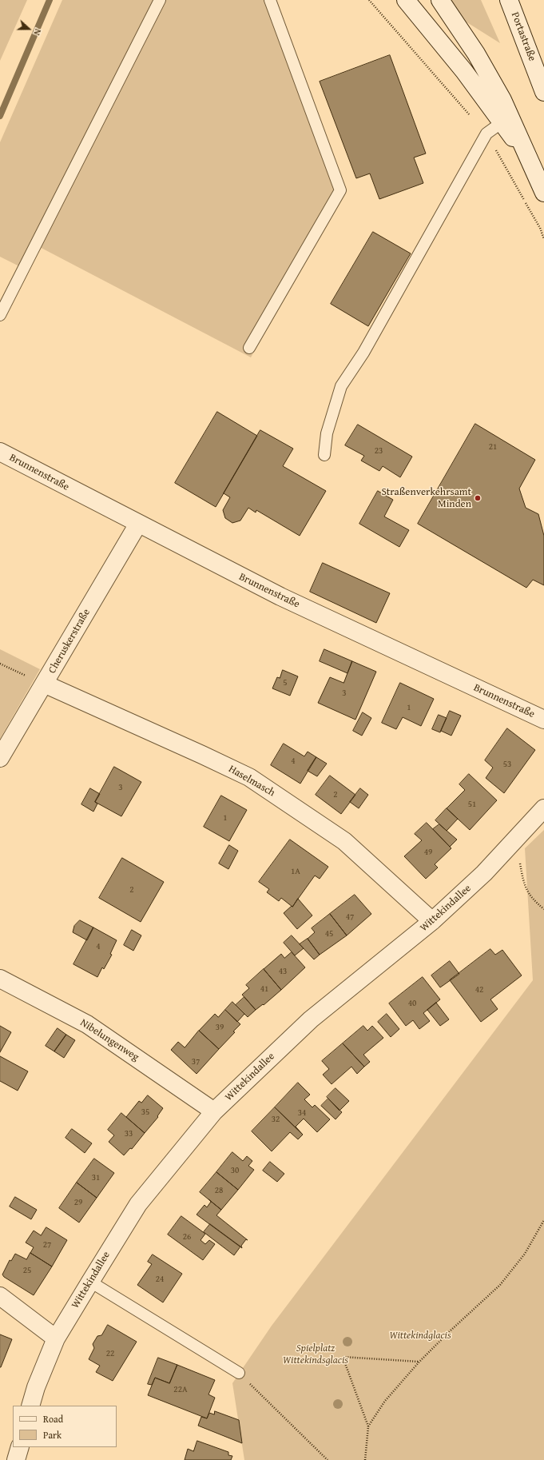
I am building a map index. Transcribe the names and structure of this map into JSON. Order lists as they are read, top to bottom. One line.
{"streets":{"street":["Portastraße","Brunnenstraße","Cheruskerstraße","Haselmasch","Wittekindallee","Nibelungenweg"]},"crossings":[["Brunnenstraße","Cheruskerstraße"],["Cheruskerstraße","Haselmasch"],["Haselmasch","Wittekindallee"],["Wittekindallee","Nibelungenweg"]],"parks":["Wittekindglacis","Spielplatz Wittekindsglacis"],"places":["Straßenverkehrsamt Minden"],"house_numbers":["21","23","5","3","1","4","53","3","2","51","1","49","1A","2","47","45","4","43","41","42","40","39","37","35","34","32","33","30","31","28","29","26","27","25","24","22","22A"],"legend":["Road","Park"],"north":"right"}
